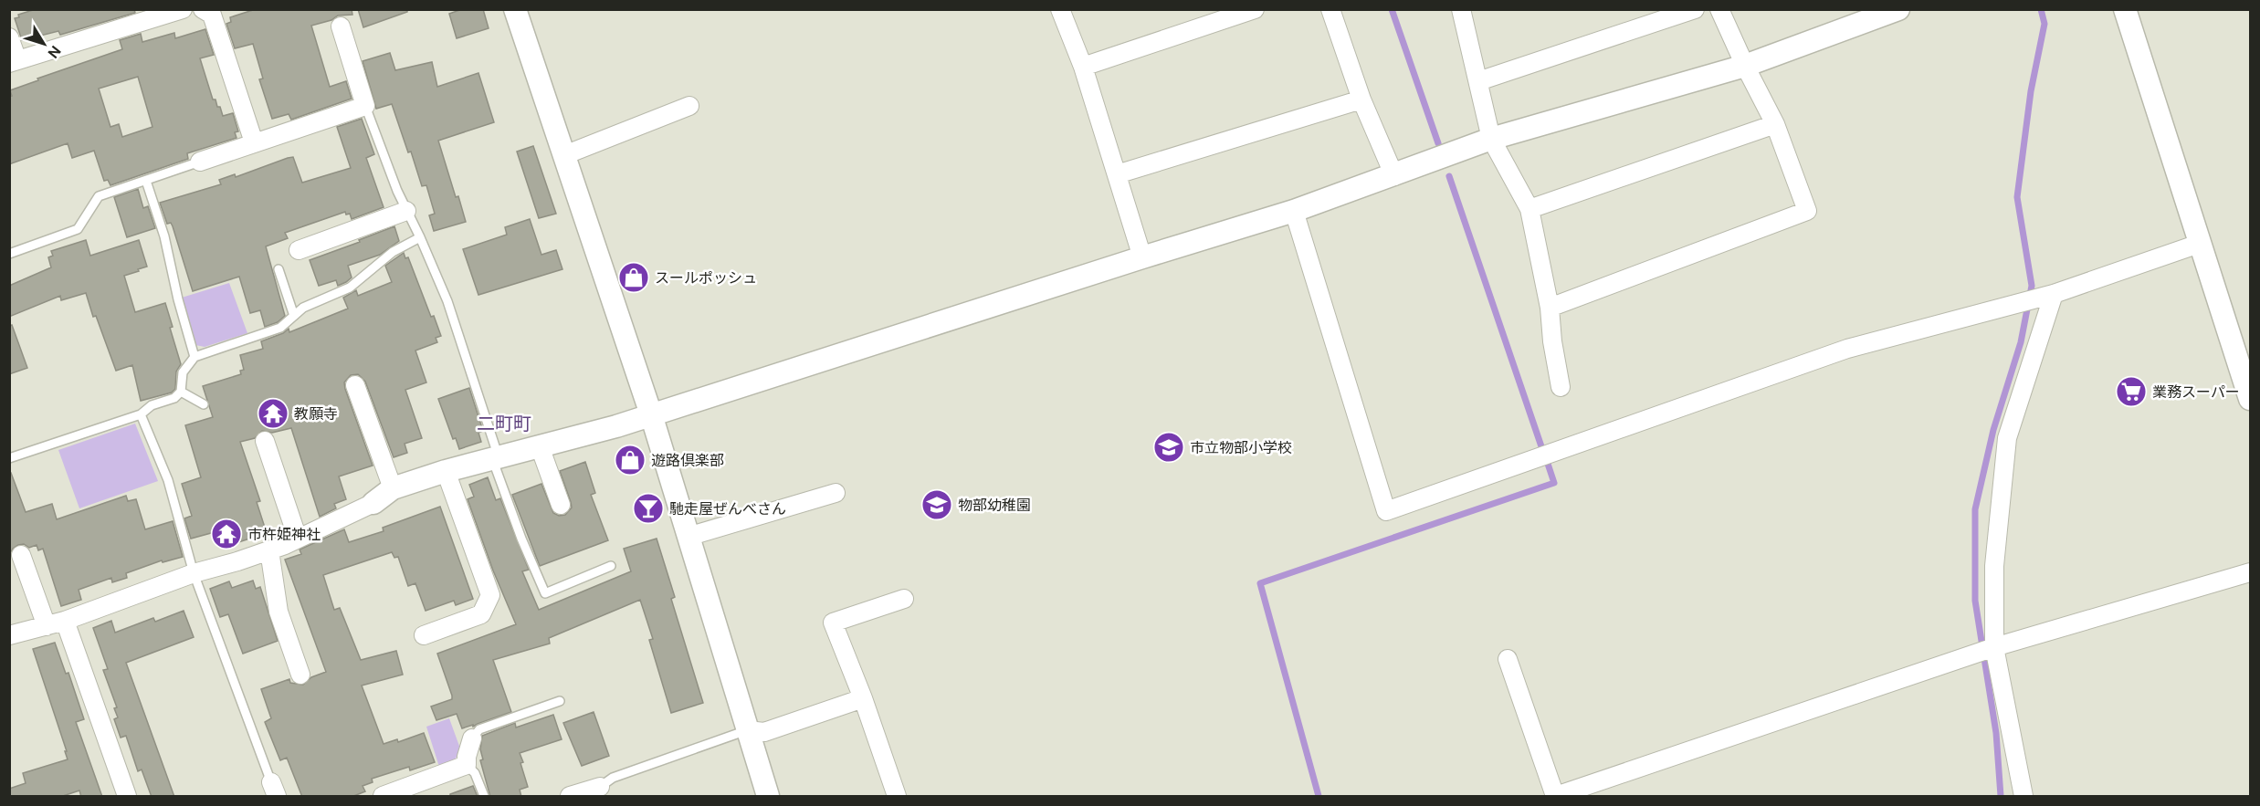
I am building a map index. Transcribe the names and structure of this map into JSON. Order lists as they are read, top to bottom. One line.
{"districts":["二町町"],"places":{"shop":["スールポッシュ","遊路倶楽部"],"supermarket":["業務スーパー"],"temple":["教願寺","市杵姫神社"],"school or university":["市立物部小学校","物部幼稚園"],"bar":["馳走屋ぜんべさん"]},"north":"bottom right"}
